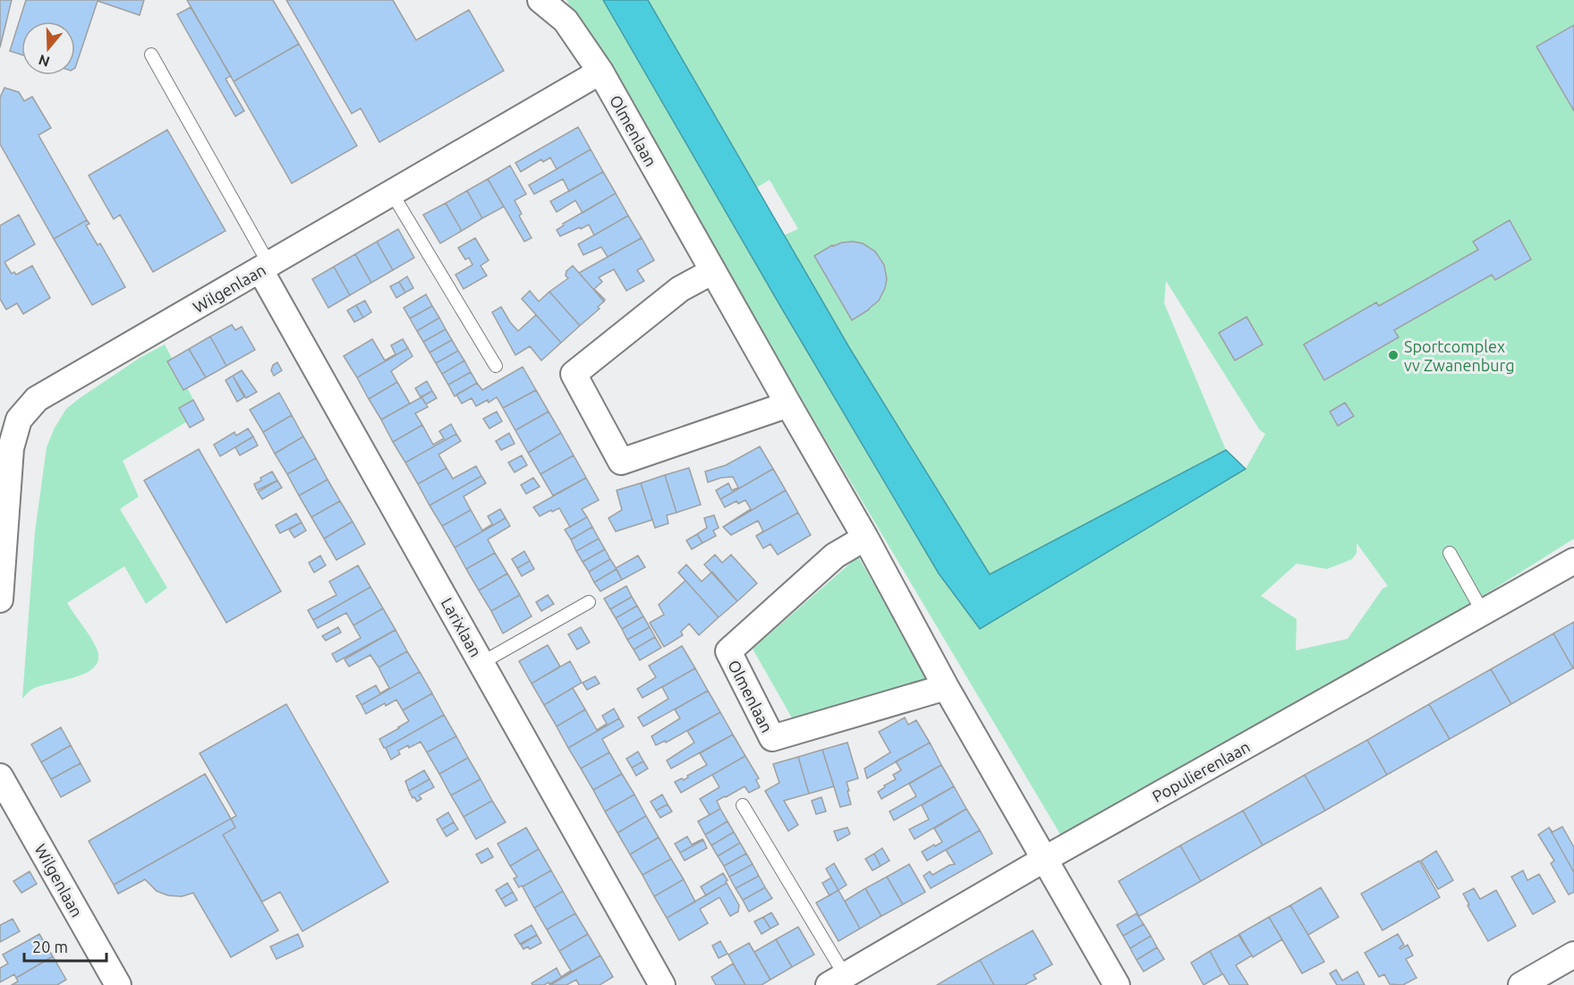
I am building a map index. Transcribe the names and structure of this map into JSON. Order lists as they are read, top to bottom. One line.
{"streets":{"street":["Olmenlaan","Wilgenlaan","Larixlaan","Populierenlaan"]},"crossings":[["Olmenlaan","Wilgenlaan"],["Olmenlaan","Populierenlaan"],["Wilgenlaan","Larixlaan"]],"places":["Sportcomplex vv Zwanenburg"],"scale_bar":"20 m","north":"bottom"}
